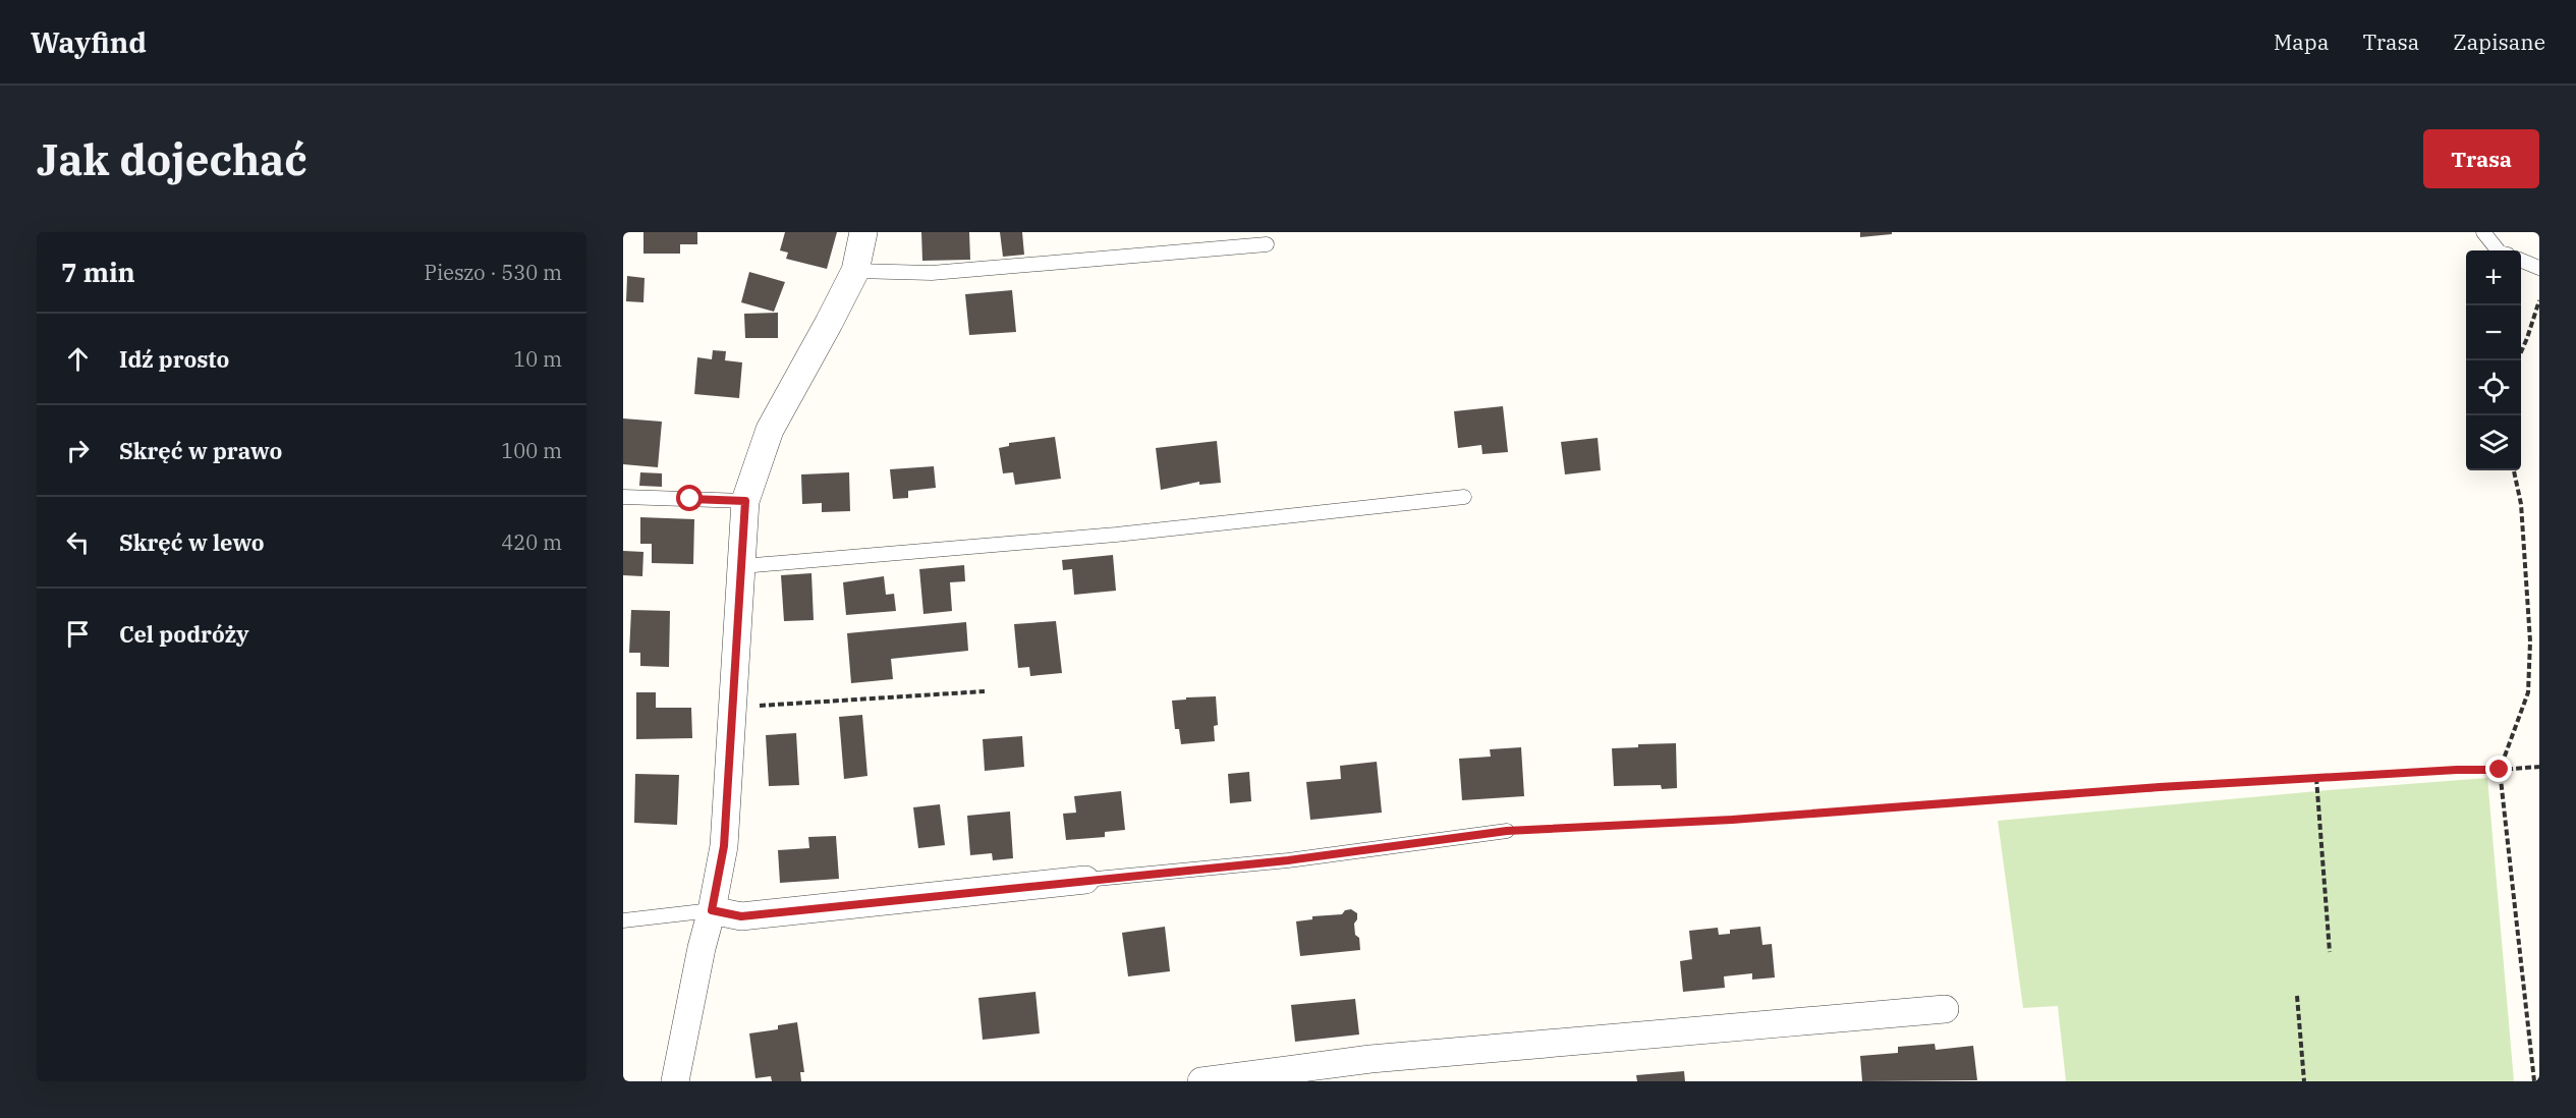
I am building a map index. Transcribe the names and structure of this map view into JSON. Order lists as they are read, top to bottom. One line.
{"page":{"header":"Wayfind","nav":["Mapa","Trasa","Zapisane"],"buttons":"Trasa","title":"Jak dojechać","heading":["7 min","Pieszo · 530 m"],"map_buttons":["+","−"],"list":[["Idź prosto","10 m"],["Skręć w prawo","100 m"],["Skręć w lewo","420 m"],"Cel podróży"]}}
